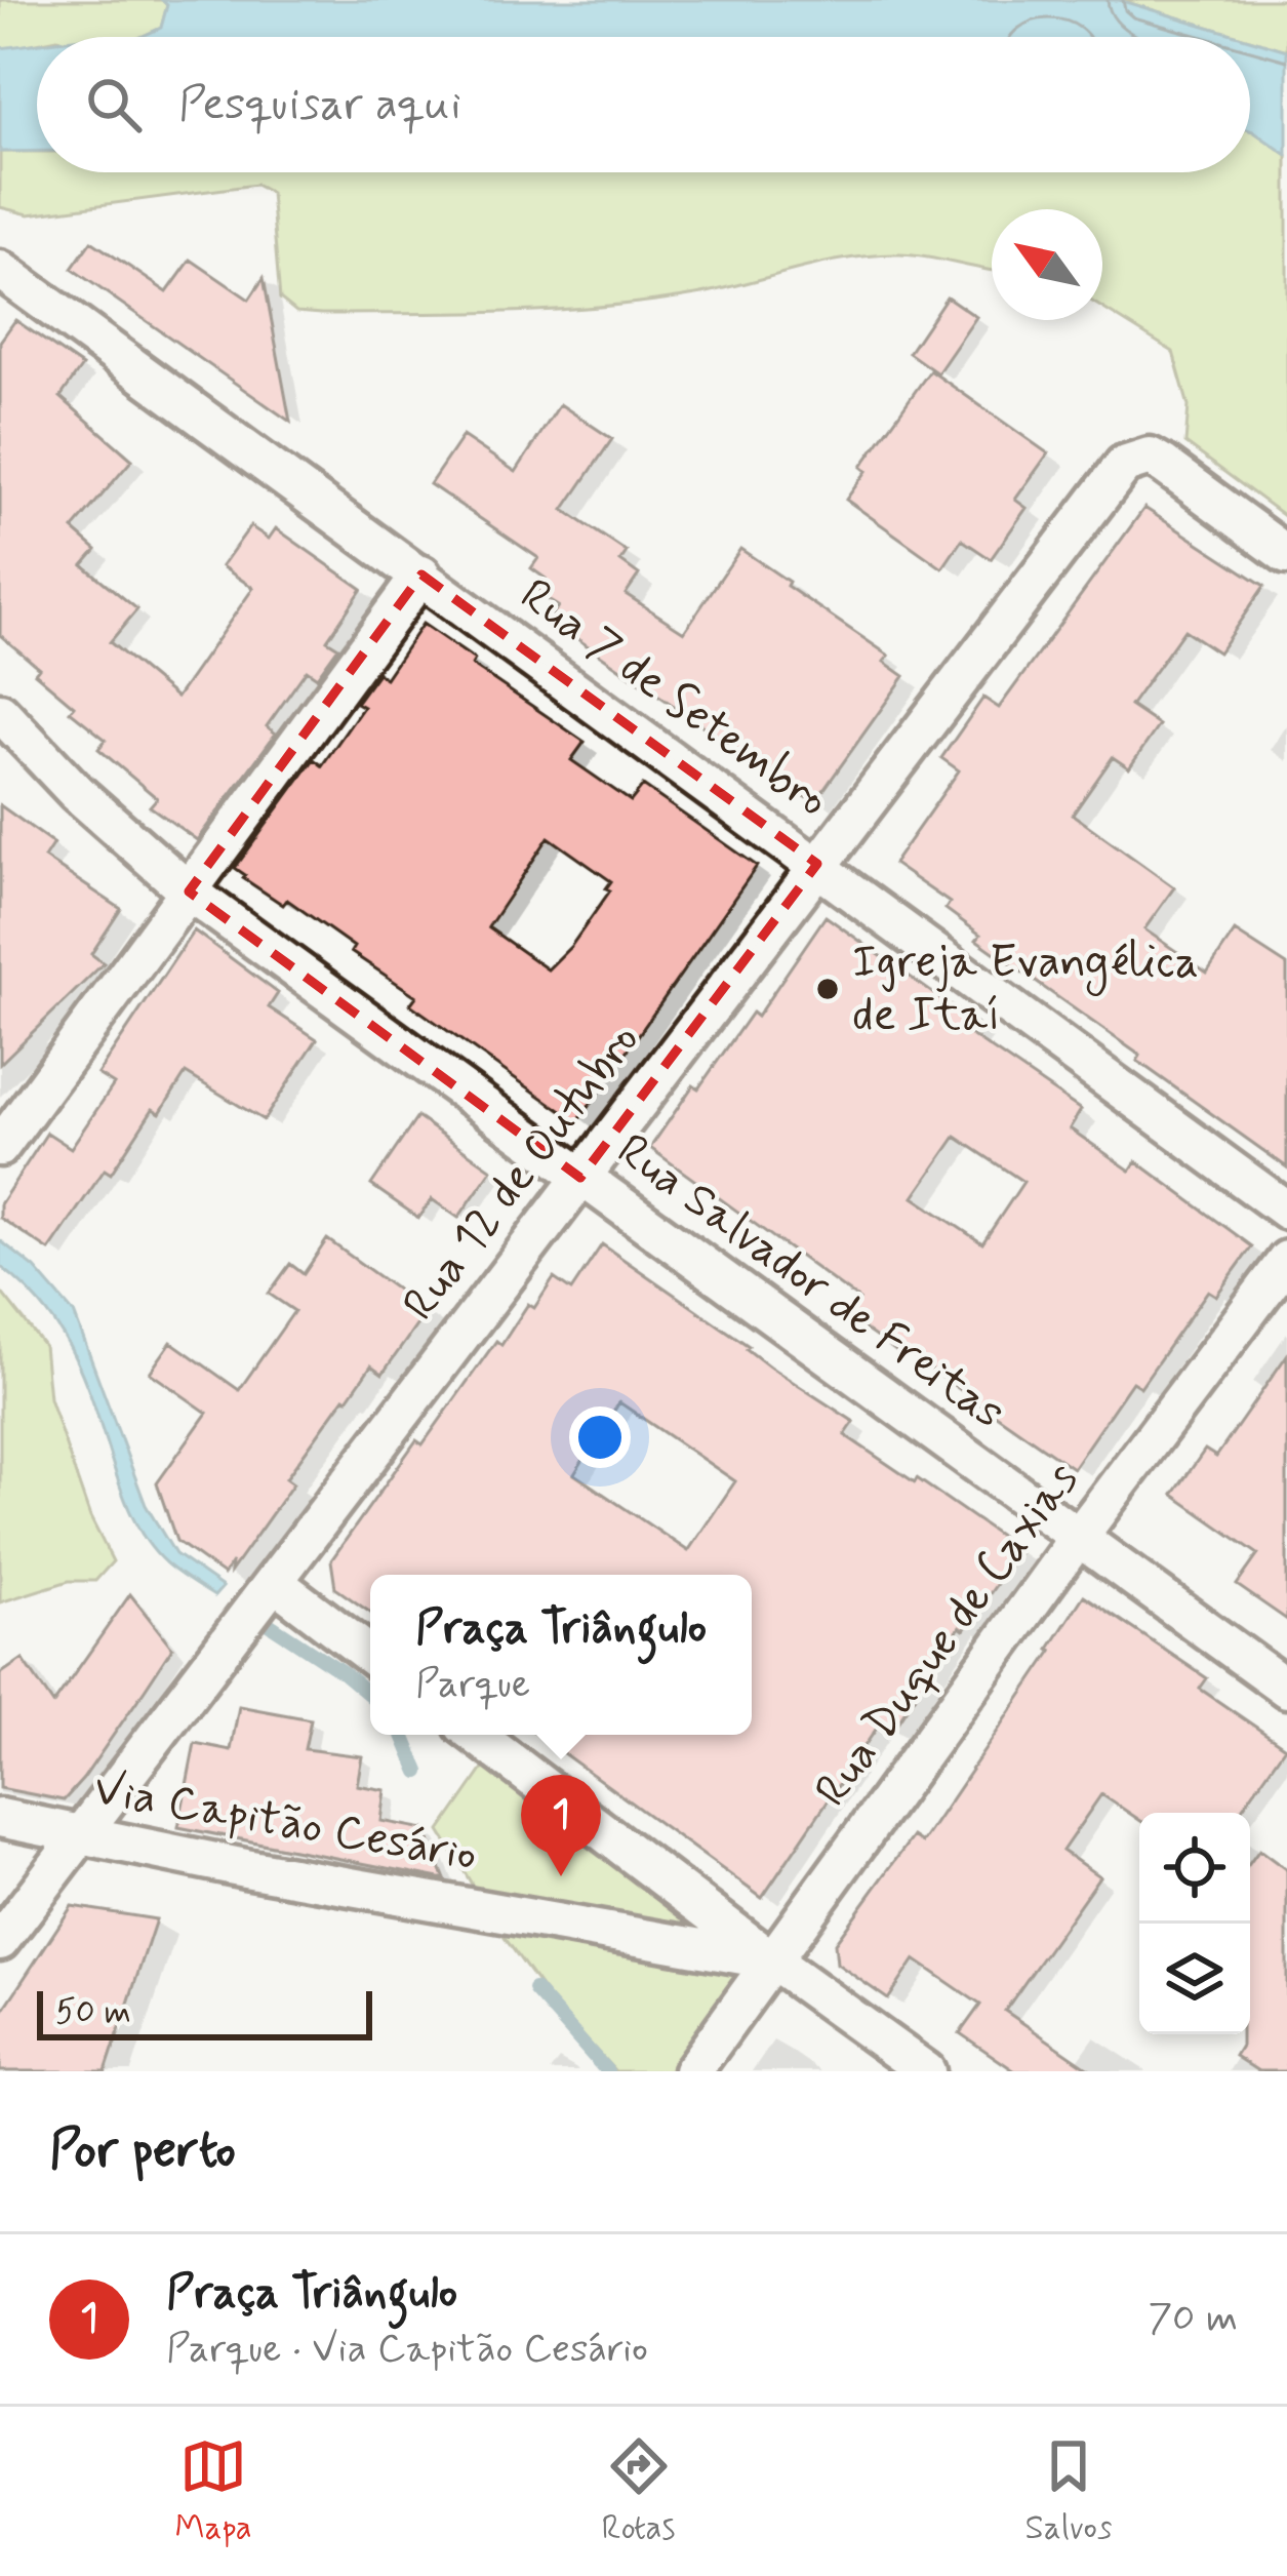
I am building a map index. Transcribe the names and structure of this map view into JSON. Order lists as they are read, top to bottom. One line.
{"streets":{"street":["Rua 7 de Setembro","Rua 12 de Outubro","Rua Salvador de Freitas","Rua Duque de Caxias","Via Capitão Cesário"]},"crossings":[["Rua 7 de Setembro","Rua 12 de Outubro"],["Rua 12 de Outubro","Rua Salvador de Freitas"],["Rua 12 de Outubro","Via Capitão Cesário"],["Rua Salvador de Freitas","Rua Duque de Caxias"],["Rua Duque de Caxias","Via Capitão Cesário"]],"places":["Igreja Evangélica de Itaí"],"scale_bar":"50 m","north":"top left","page":{"search":"Pesquisar aqui","popup":["Praça Triângulo","Parque"],"pins":"1","scale":"50 m","heading":"Por perto","list":[{"mark":"1","name":"Praça Triângulo","note":"Parque · Via Capitão Cesário","value":"70 m"}],"nav":["Mapa","Rotas","Salvos"]}}
